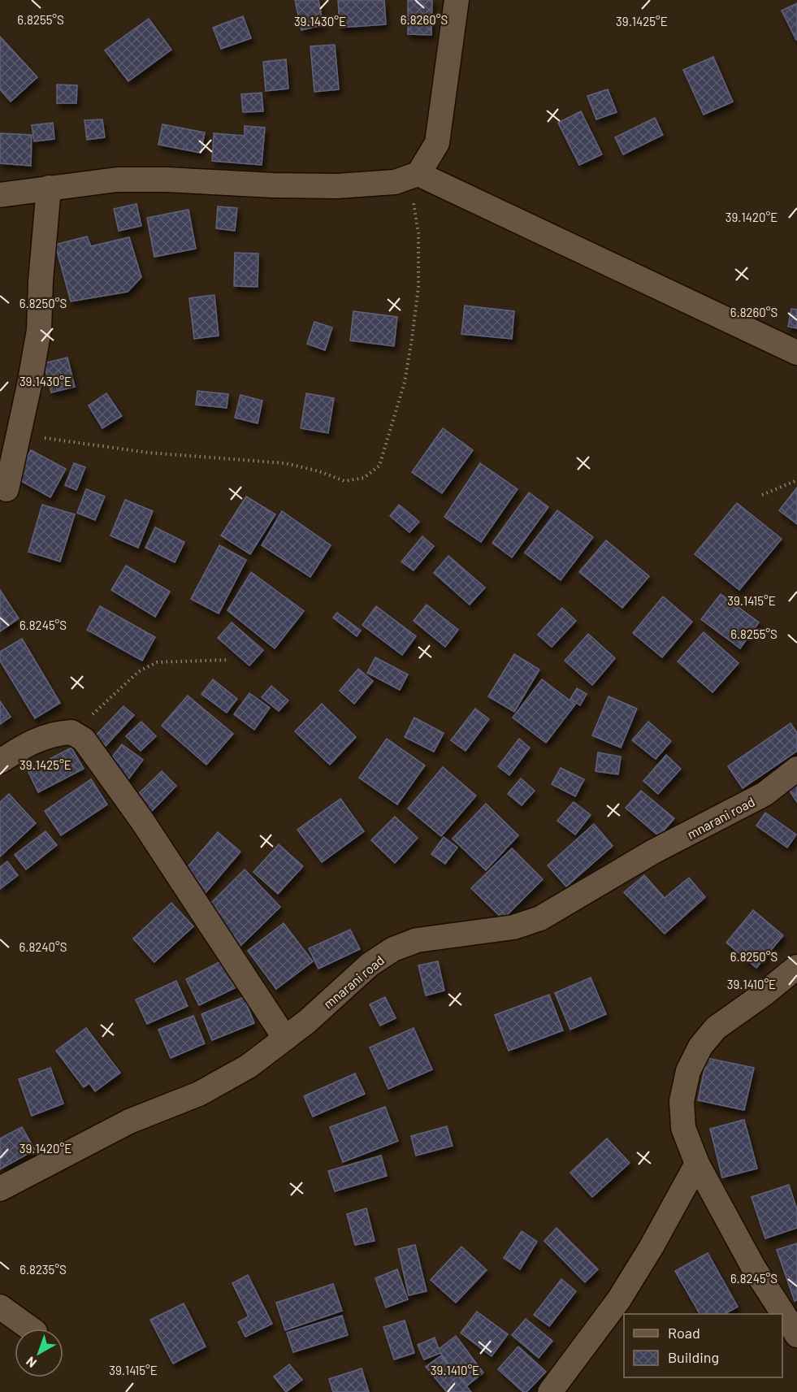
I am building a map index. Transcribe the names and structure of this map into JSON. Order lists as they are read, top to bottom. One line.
{"streets":{"street":["mnarani road"]},"legend":["Road","Building"],"north":"bottom left","coordinates":["6.8255°S","6.8260°S","39.1430°E","39.1425°E","39.1420°E","6.8250°S","39.1415°E","6.8245°S","6.8240°S","39.1410°E","6.8235°S"]}
